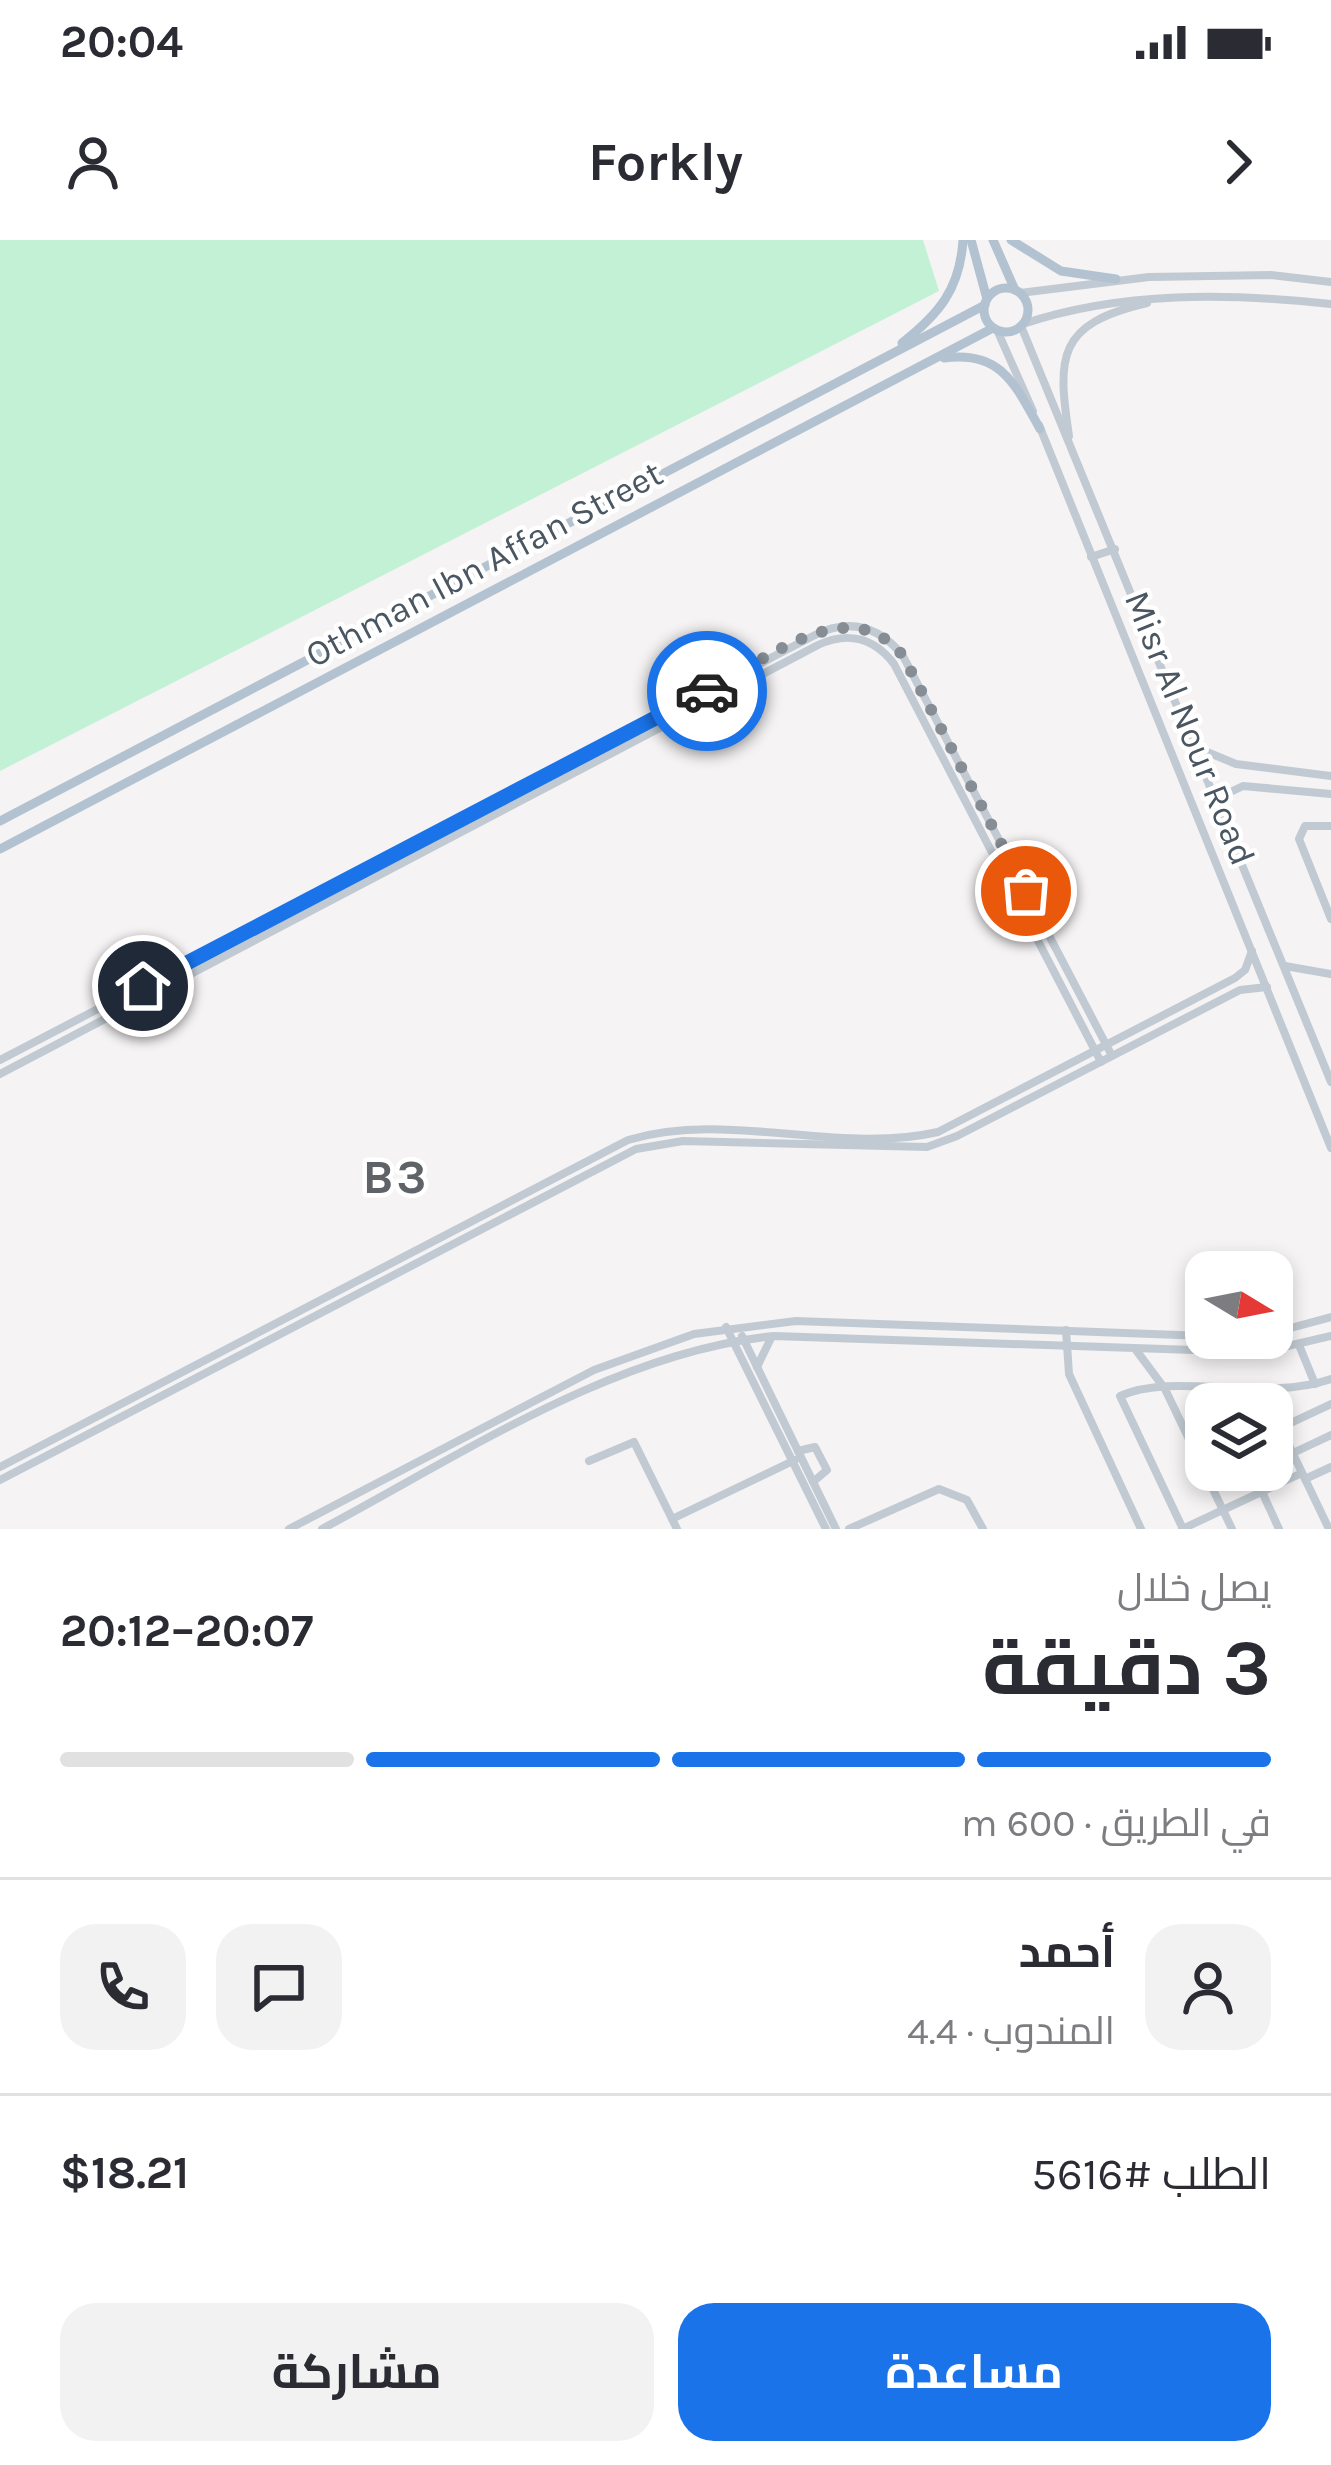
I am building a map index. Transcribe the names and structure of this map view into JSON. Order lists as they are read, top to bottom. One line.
{"streets":{"main road":["Othman Ibn Affan Street"],"street":["Misr Al Nour Road"]},"crossings":[["Othman Ibn Affan Street","Misr Al Nour Road"]],"districts":["B3"],"north":"right","page":{"status":"20:04","header":"Forkly","heading":["3 دقيقة","يصل خلال","20:07–20:12"],"panel":["أحمد","المندوب · 4.4","الطلب #5616","$18.21"],"bar":"في الطريق · 600 m","buttons":["مساعدة","مشاركة"]}}
